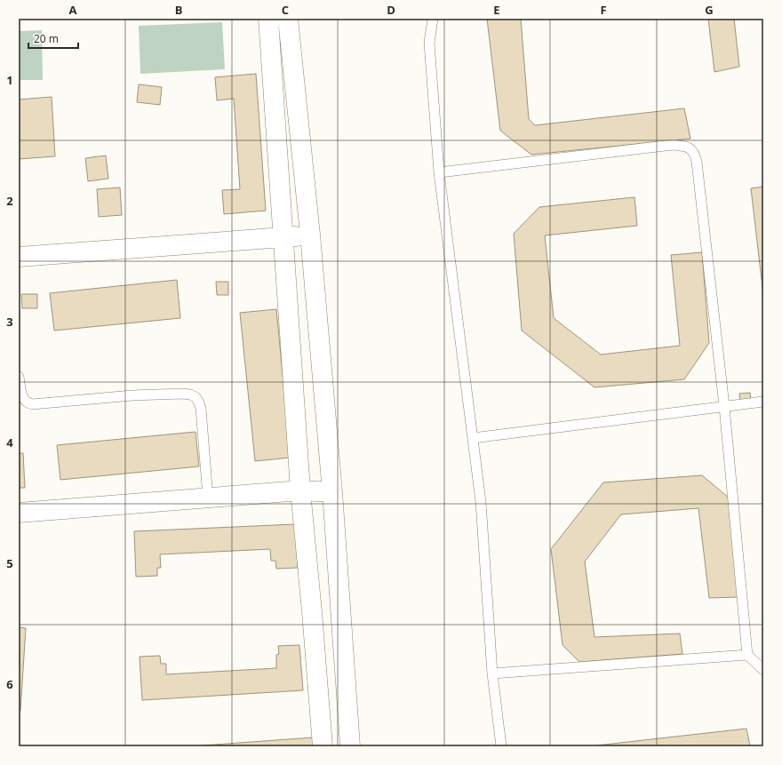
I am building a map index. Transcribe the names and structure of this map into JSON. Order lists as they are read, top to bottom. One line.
{"scale_bar":"20 m","grid":{"columns":["A","B","C","D","E","F","G"],"rows":["1","2","3","4","5","6"]}}
